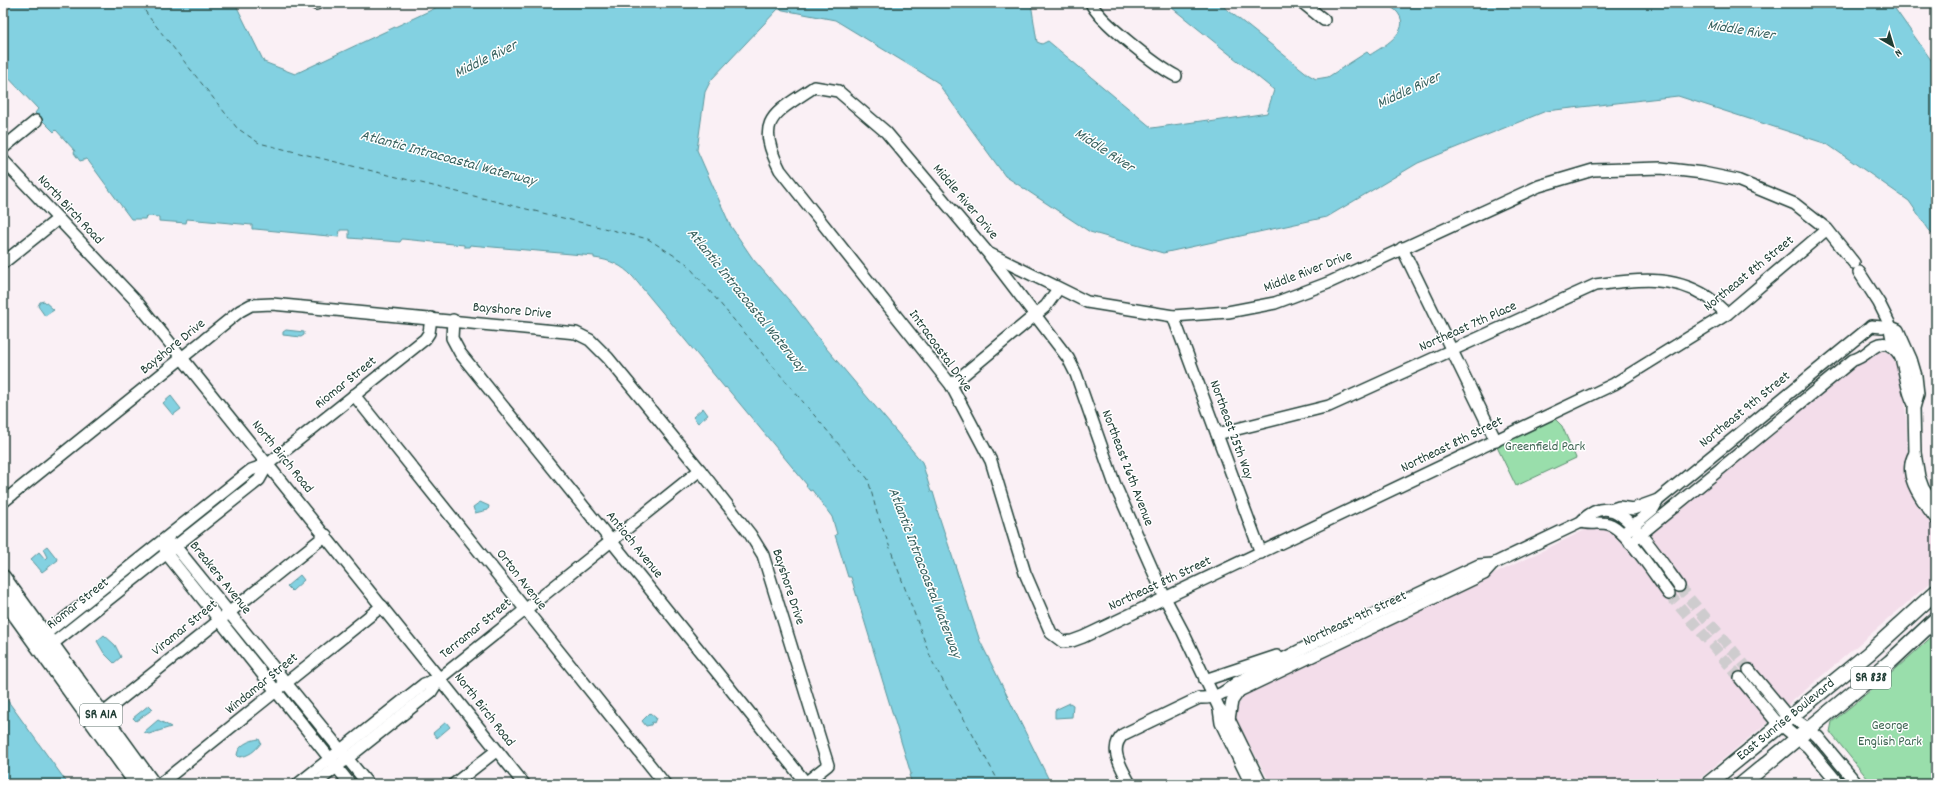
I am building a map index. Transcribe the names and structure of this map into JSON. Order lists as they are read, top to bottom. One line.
{"streets":{"main road":["SR 838","SR A1A","East Sunrise Boulevard"],"street":["Middle River Drive","North Birch Road","Northeast 8th Street","Bayshore Drive","Northeast 7th Place","Intracoastal Drive","Riomar Street","Northeast 9th Street","Northeast 25th Way","Northeast 26th Avenue","Antioch Avenue","Breakers Avenue","Orton Avenue","Viramar Street","Terramar Street","Windamar Street"]},"crossings":[["Middle River Drive","Northeast 8th Street"],["Middle River Drive","Intracoastal Drive"],["Middle River Drive","Northeast 9th Street"],["Middle River Drive","Northeast 25th Way"],["Middle River Drive","Northeast 26th Avenue"],["North Birch Road","Bayshore Drive"],["North Birch Road","Riomar Street"],["North Birch Road","Viramar Street"],["North Birch Road","Terramar Street"],["North Birch Road","Windamar Street"],["Northeast 8th Street","Northeast 7th Place"],["Northeast 8th Street","Intracoastal Drive"],["Northeast 8th Street","Northeast 25th Way"],["Northeast 8th Street","Northeast 26th Avenue"],["Bayshore Drive","Riomar Street"],["Bayshore Drive","Antioch Avenue"],["Bayshore Drive","Terramar Street"],["Northeast 7th Place","Northeast 25th Way"],["Riomar Street","Breakers Avenue"],["Riomar Street","Orton Avenue"],["Riomar Street","SR A1A"],["Northeast 9th Street","Northeast 26th Avenue"],["Antioch Avenue","Terramar Street"],["Breakers Avenue","Viramar Street"],["Breakers Avenue","Terramar Street"],["Breakers Avenue","Windamar Street"],["Orton Avenue","Terramar Street"],["Viramar Street","SR A1A"]],"water":["Middle River","Atlantic Intracoastal Waterway"],"parks":["Greenfield Park","George English Park"],"north":"bottom right"}
